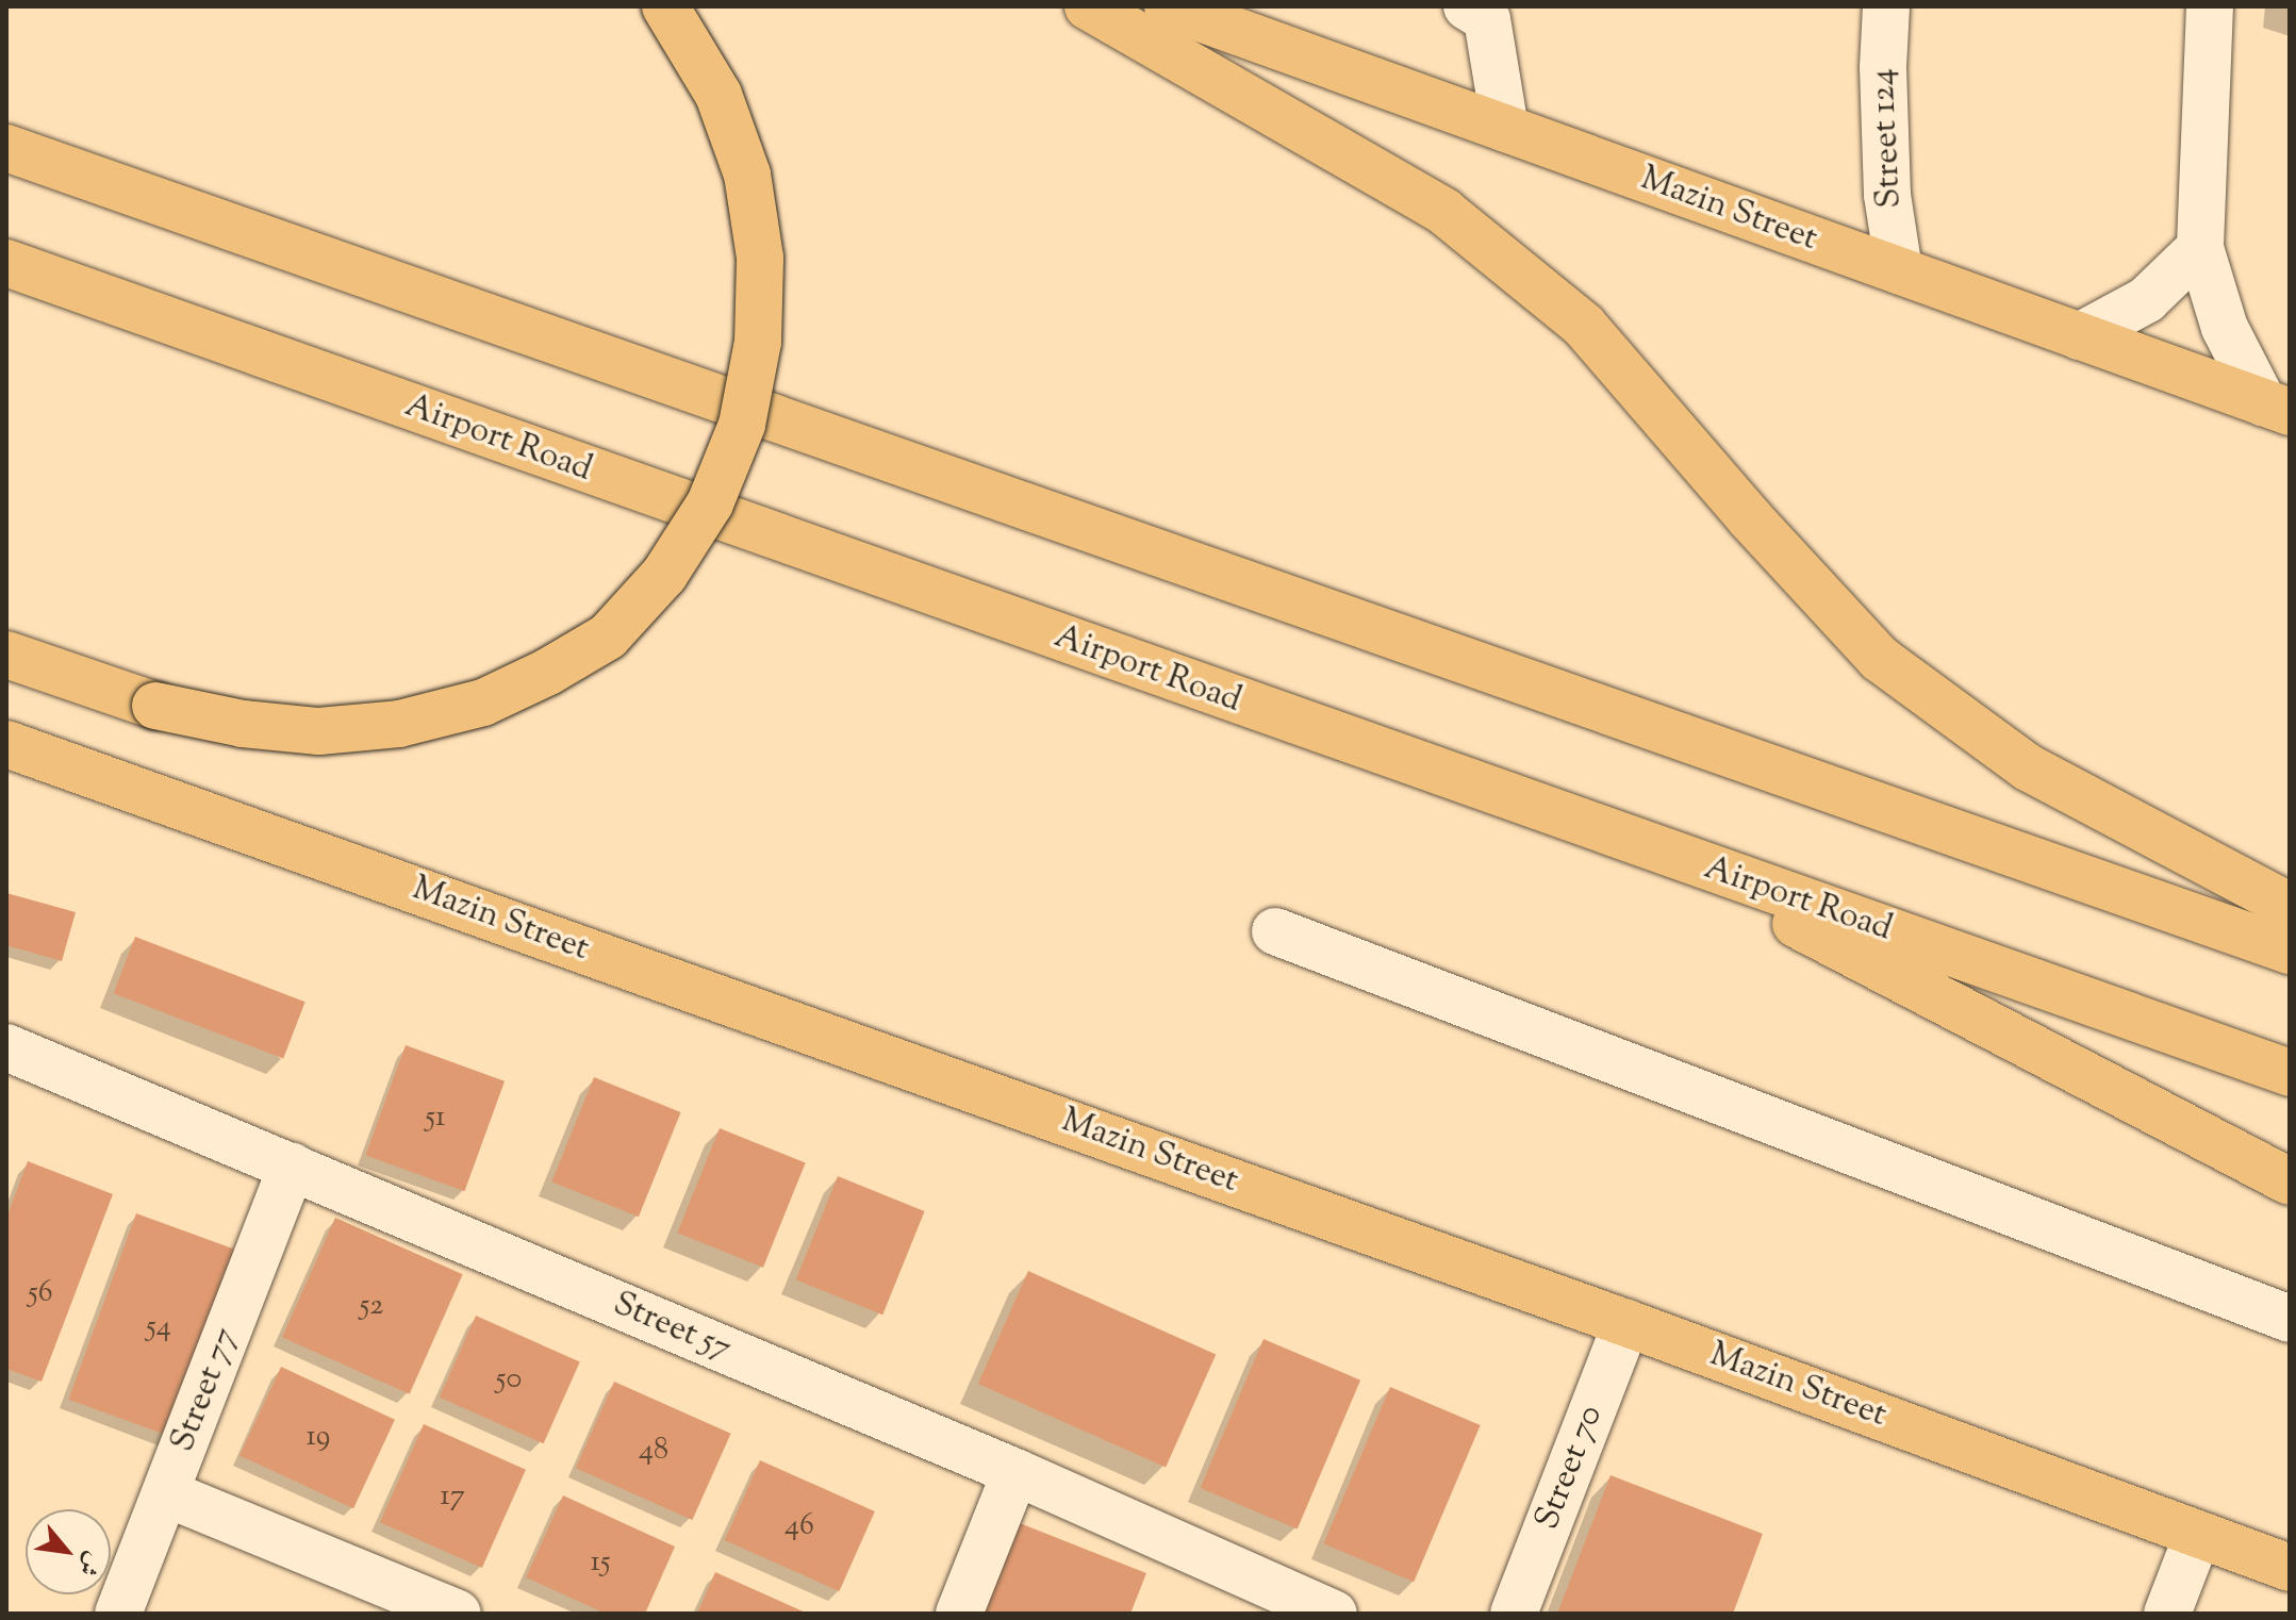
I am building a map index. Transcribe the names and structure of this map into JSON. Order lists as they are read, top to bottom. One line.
{"streets":{"main road":["Mazin Street","Airport Road"],"street":["Street 124","Street 57","Street 77","Street 70"]},"crossings":[["Street 124","Mazin Street"],["Mazin Street","Street 70"],["Street 57","Street 77"]],"house_numbers":["51","56","52","54","50","19","48","17","46","15"],"north":"bottom right"}
